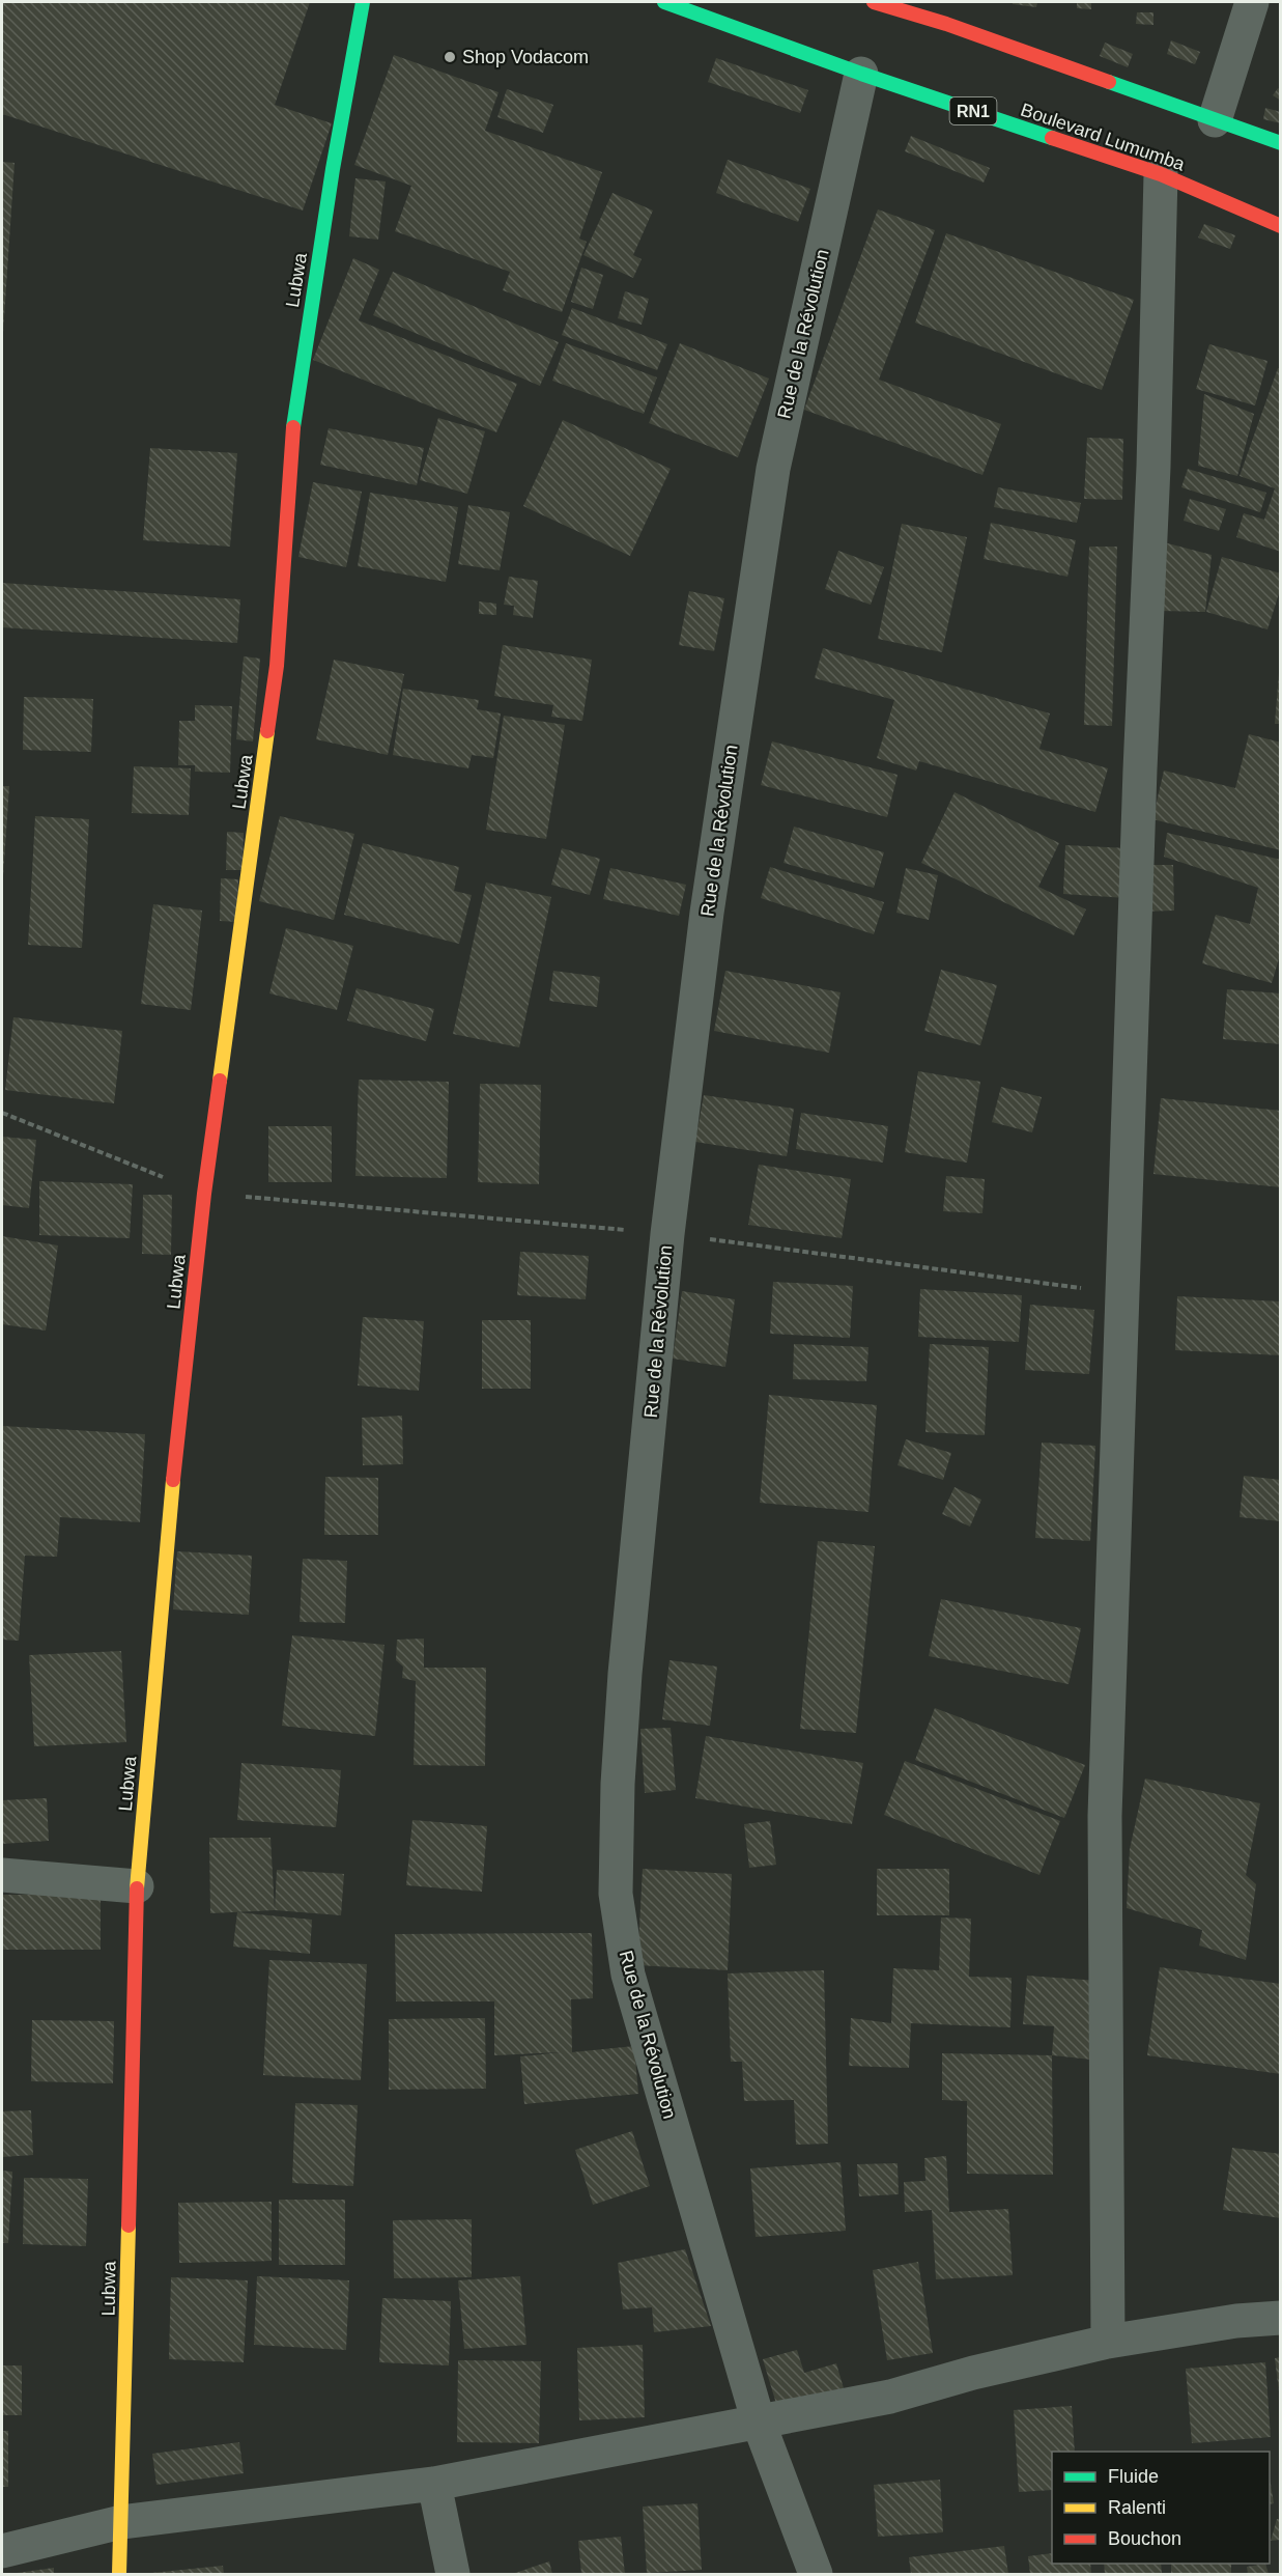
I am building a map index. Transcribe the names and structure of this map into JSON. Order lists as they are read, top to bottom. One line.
{"streets":{"main road":["RN1","Boulevard Lumumba","Lubwa"],"street":["Rue de la Révolution"]},"crossings":[["Boulevard Lumumba","Rue de la Révolution"]],"places":["Shop Vodacom"],"legend":["Fluide","Ralenti","Bouchon"]}
